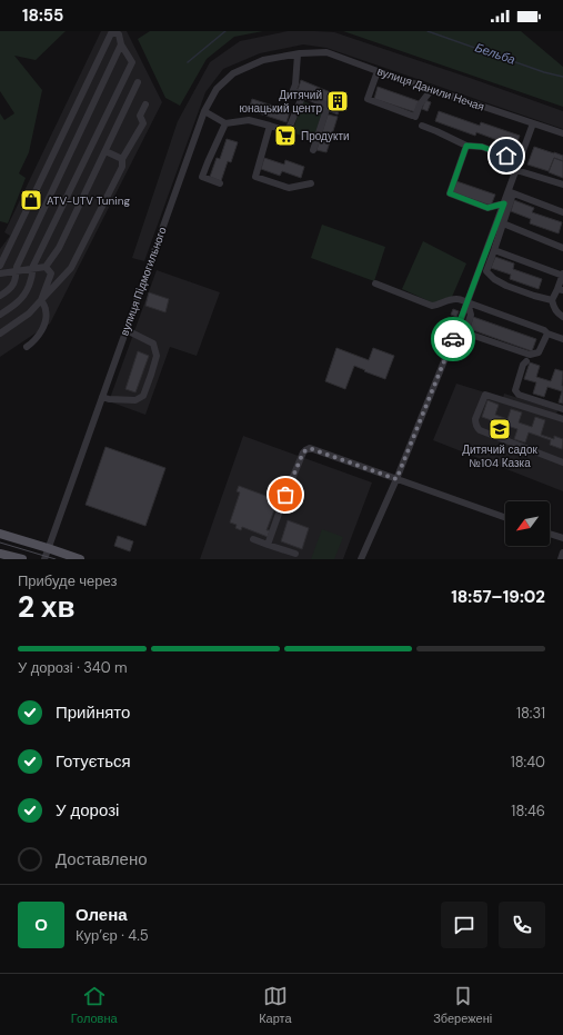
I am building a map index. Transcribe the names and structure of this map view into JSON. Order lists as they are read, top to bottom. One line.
{"streets":{"street":["вулиця Данили Нечая","вулиця Підмогильного"]},"crossings":[["вулиця Данили Нечая","вулиця Підмогильного"]],"water":["Бельба"],"places":{"building":["Дитячий юнацький центр"],"supermarket":["Продукти"],"shop":["ATV-UTV Tuning"],"school or university":["Дитячий садок №104 Казка"]},"north":"bottom left","page":{"status":"18:55","heading":["2 хв","Прибуде через","18:57–19:02"],"panel":["Олена","Кур’єр · 4.5"],"bar":"У дорозі · 340 m","list":[["Прийнято","18:31"],["Готується","18:40"],["У дорозі","18:46"],"Доставлено"],"round":"О","tabs":["Головна","Карта","Збережені"]}}
